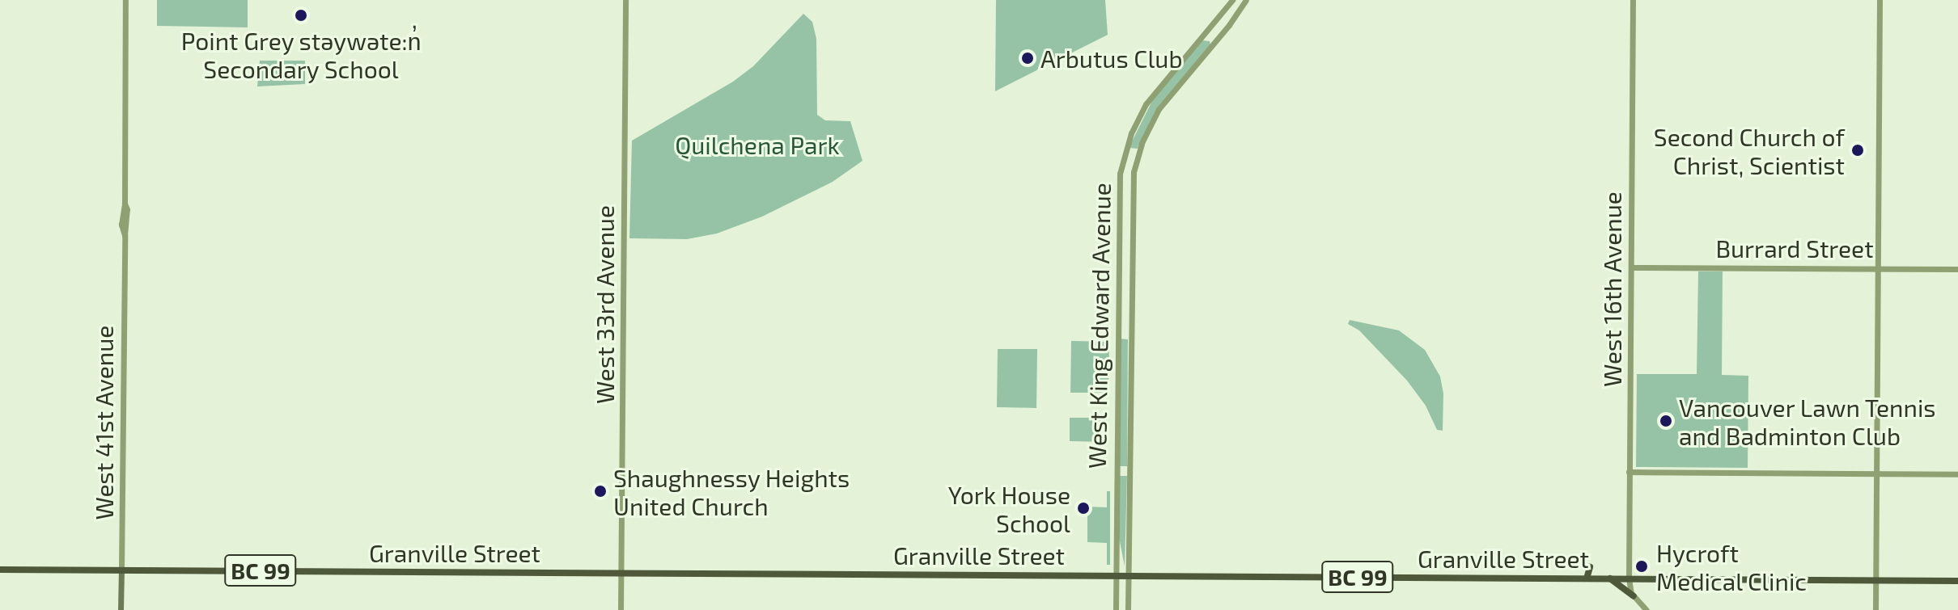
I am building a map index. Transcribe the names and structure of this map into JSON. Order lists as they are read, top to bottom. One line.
{"streets":{"highway":["Granville Street","BC 99"],"main road":["Burrard Street","West 16th Avenue","West 33rd Avenue","West King Edward Avenue","West 41st Avenue"]},"crossings":[["Burrard Street","West 16th Avenue"],["West 16th Avenue","Granville Street"],["West 33rd Avenue","Granville Street"],["West King Edward Avenue","Granville Street"],["West 41st Avenue","Granville Street"]],"parks":["Quilchena Park"],"places":["Point Grey stəywəte:n̓ Secondary School","Arbutus Club","Second Church of Christ, Scientist","Vancouver Lawn Tennis and Badminton Club","Shaughnessy Heights United Church","York House School","Hycroft Medical Clinic"]}
